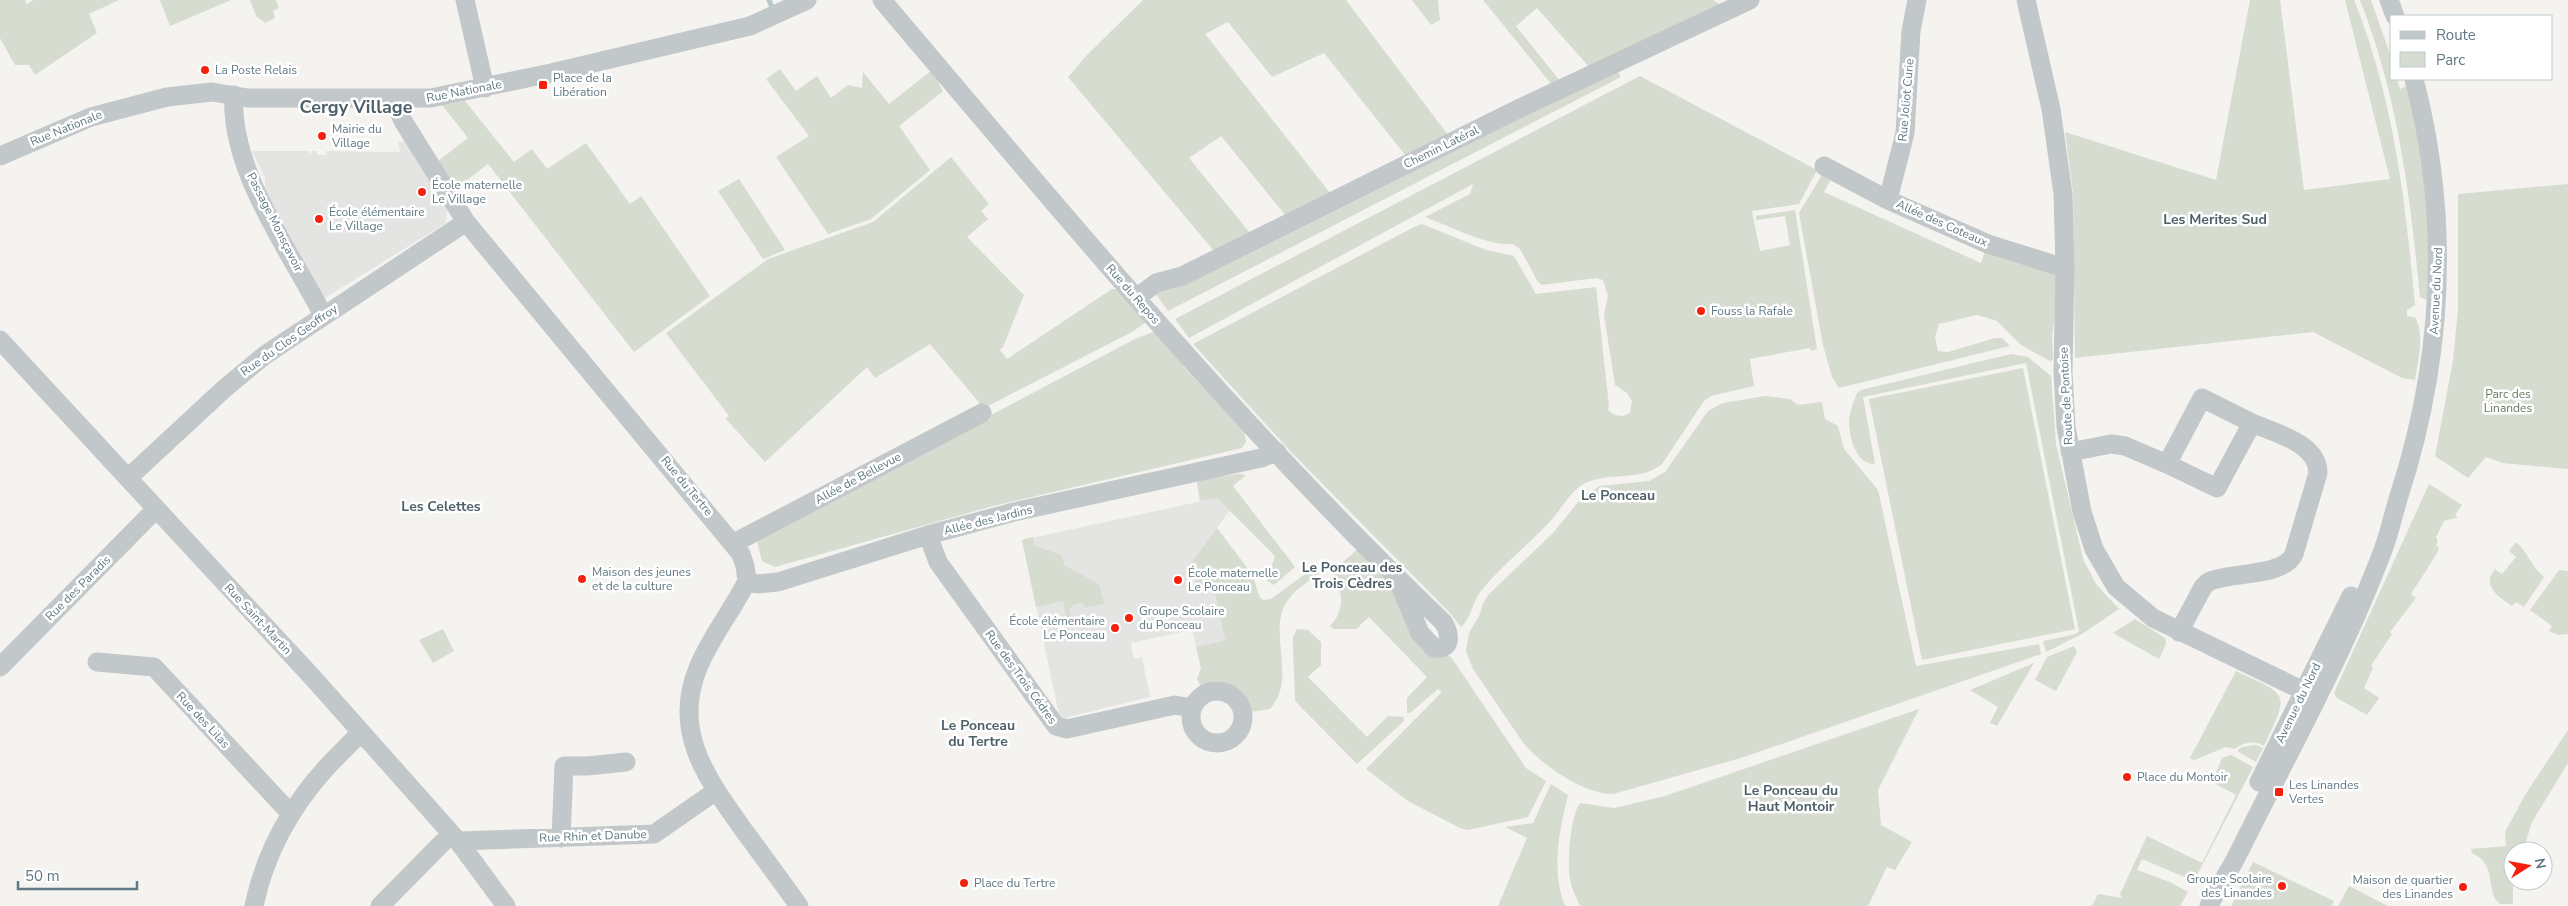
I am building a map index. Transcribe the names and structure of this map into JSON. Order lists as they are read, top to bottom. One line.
{"streets":{"street":["Rue Nationale","Rue Joliot Curie","Chemin Latéral","Passage Monsçavoir","Allée des Coteaux","Avenue du Nord","Rue du Repos","Rue du Clos Geoffroy","Route de Pontoise","Allée de Bellevue","Rue du Tertre","Allée des Jardins","Rue des Paradis","Rue Saint-Martin","Rue des Trois Cédres","Rue des Lilas","Rue Rhin et Danube"]},"crossings":[["Rue Nationale","Passage Monsçavoir"],["Rue Nationale","Rue du Tertre"],["Rue Joliot Curie","Allée des Coteaux"],["Chemin Latéral","Rue du Repos"],["Passage Monsçavoir","Rue du Clos Geoffroy"],["Allée des Coteaux","Route de Pontoise"],["Avenue du Nord","Route de Pontoise"],["Rue du Repos","Allée des Jardins"],["Rue du Clos Geoffroy","Rue du Tertre"],["Rue du Clos Geoffroy","Rue Saint-Martin"],["Allée de Bellevue","Rue du Tertre"],["Rue du Tertre","Allée des Jardins"],["Allée des Jardins","Rue des Trois Cédres"],["Rue des Paradis","Rue Saint-Martin"],["Rue Saint-Martin","Rue Rhin et Danube"]],"districts":["Cergy Village","Les Merites Sud","Le Ponceau","Les Celettes","Le Ponceau des Trois Cèdres","Le Ponceau du Tertre","Le Ponceau du Haut Montoir"],"parks":["Parc des Linandes"],"places":{"other":["La Poste Relais","Mairie du Village","École maternelle Le Village","École élémentaire Le Village","Fouss la Rafale","Maison des jeunes et de la culture","École maternelle Le Ponceau","Groupe Scolaire du Ponceau","École élémentaire Le Ponceau","Place du Montoir","Place du Tertre","Groupe Scolaire des Linandes","Maison de quartier des Linandes"],"transit":["Place de la Libération","Les Linandes Vertes"]},"legend":["Route","Parc"],"scale_bar":"50 m","north":"right"}
